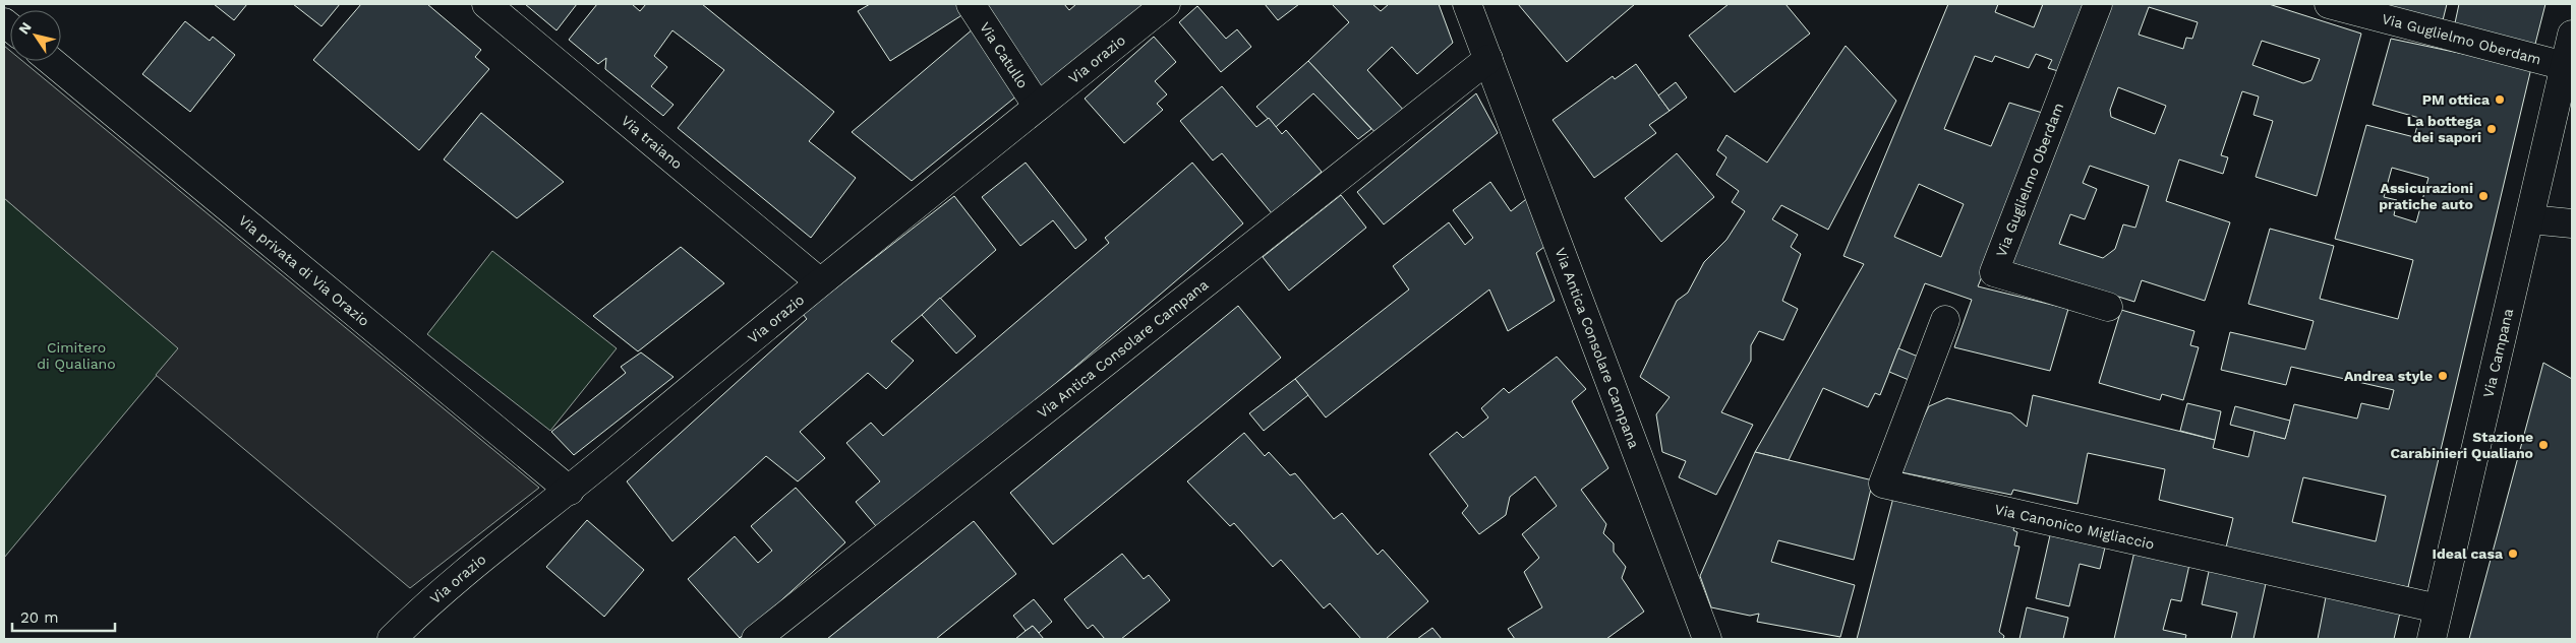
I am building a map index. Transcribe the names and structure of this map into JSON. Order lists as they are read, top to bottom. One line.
{"streets":{"street":["Via Guglielmo Oberdam","Via Catullo","Via orazio","Via traiano","Via privata di Via Orazio","Via Antica Consolare Campana","Via Campana","Via Canonico Migliaccio"]},"crossings":[["Via Guglielmo Oberdam","Via Campana"],["Via Catullo","Via orazio"],["Via orazio","Via traiano"],["Via orazio","Via privata di Via Orazio"],["Via Campana","Via Canonico Migliaccio"]],"parks":["Cimitero di Qualiano"],"places":["PM ottica","La bottega dei sapori","Assicurazioni pratiche auto","Andrea style","Stazione Carabinieri Qualiano","Ideal casa"],"scale_bar":"20 m","north":"top left"}
